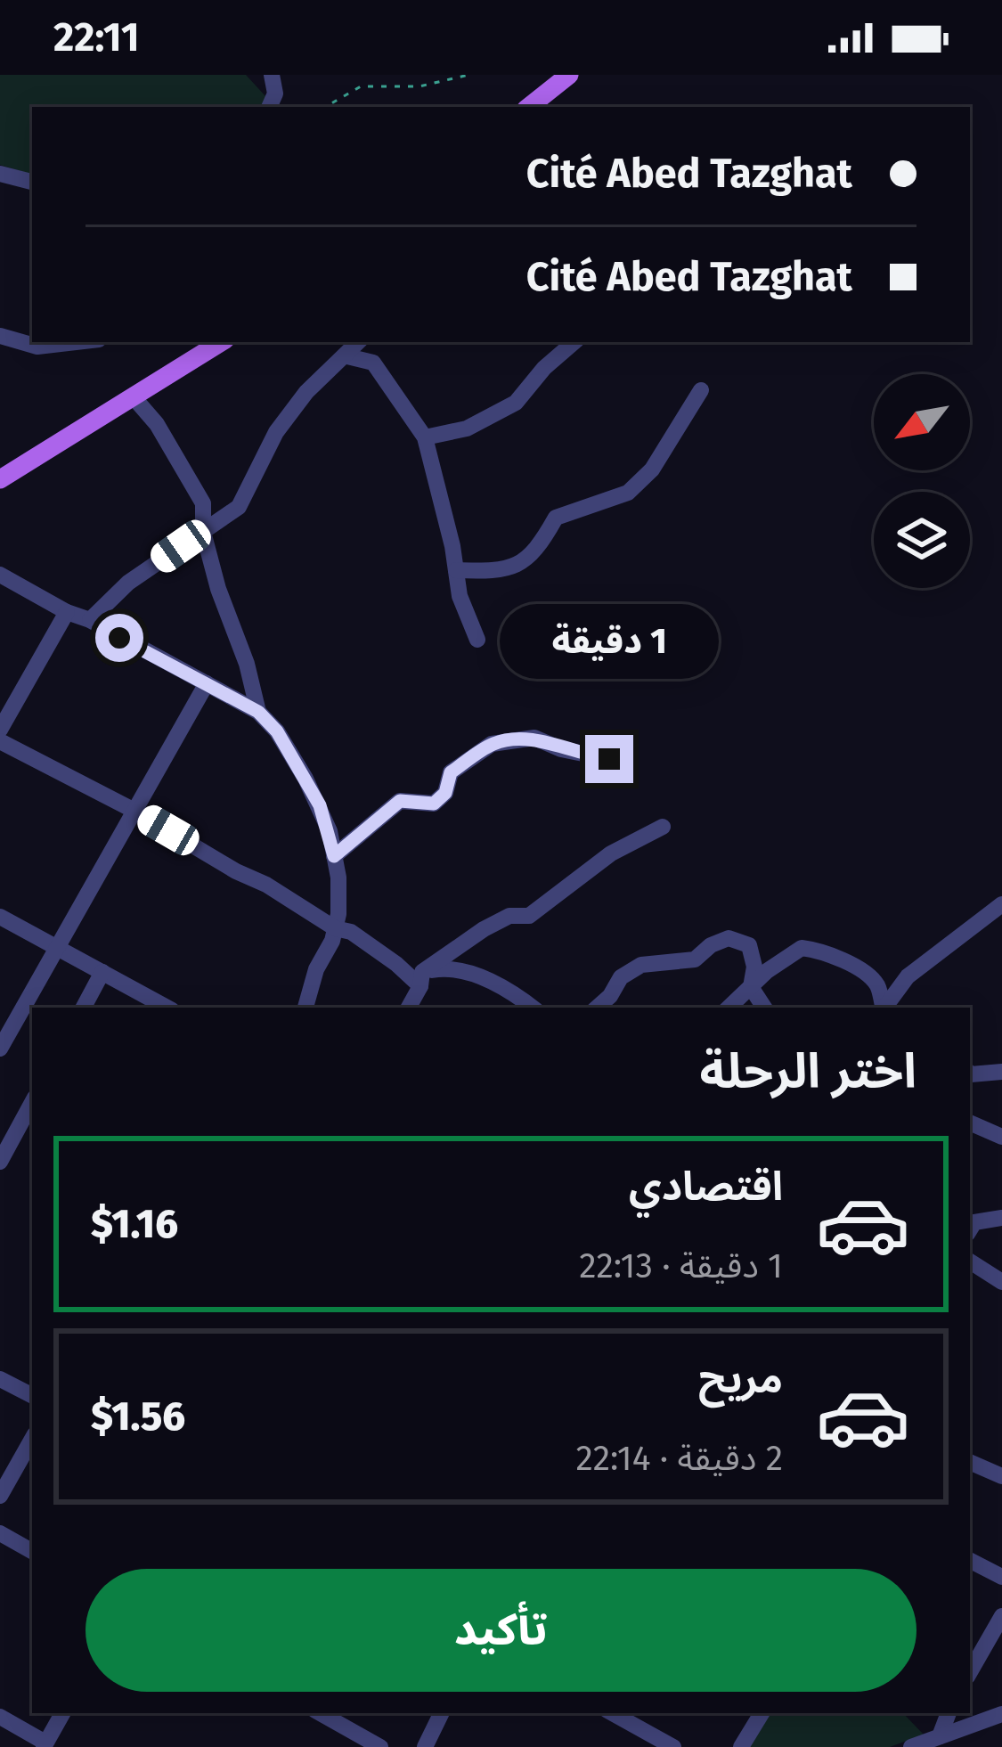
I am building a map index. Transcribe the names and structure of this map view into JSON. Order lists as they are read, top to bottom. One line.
{"north":"bottom left","page":{"status":"22:11","banner":["Cité Abed Tazghat","Cité Abed Tazghat"],"bubble":"1 دقيقة","heading":"اختر الرحلة","list":[{"name":"اقتصادي","note":"1 دقيقة · 22:13","value":"$1.16"},{"name":"مريح","note":"2 دقيقة · 22:14","value":"$1.56"}],"buttons":"تأكيد"}}
